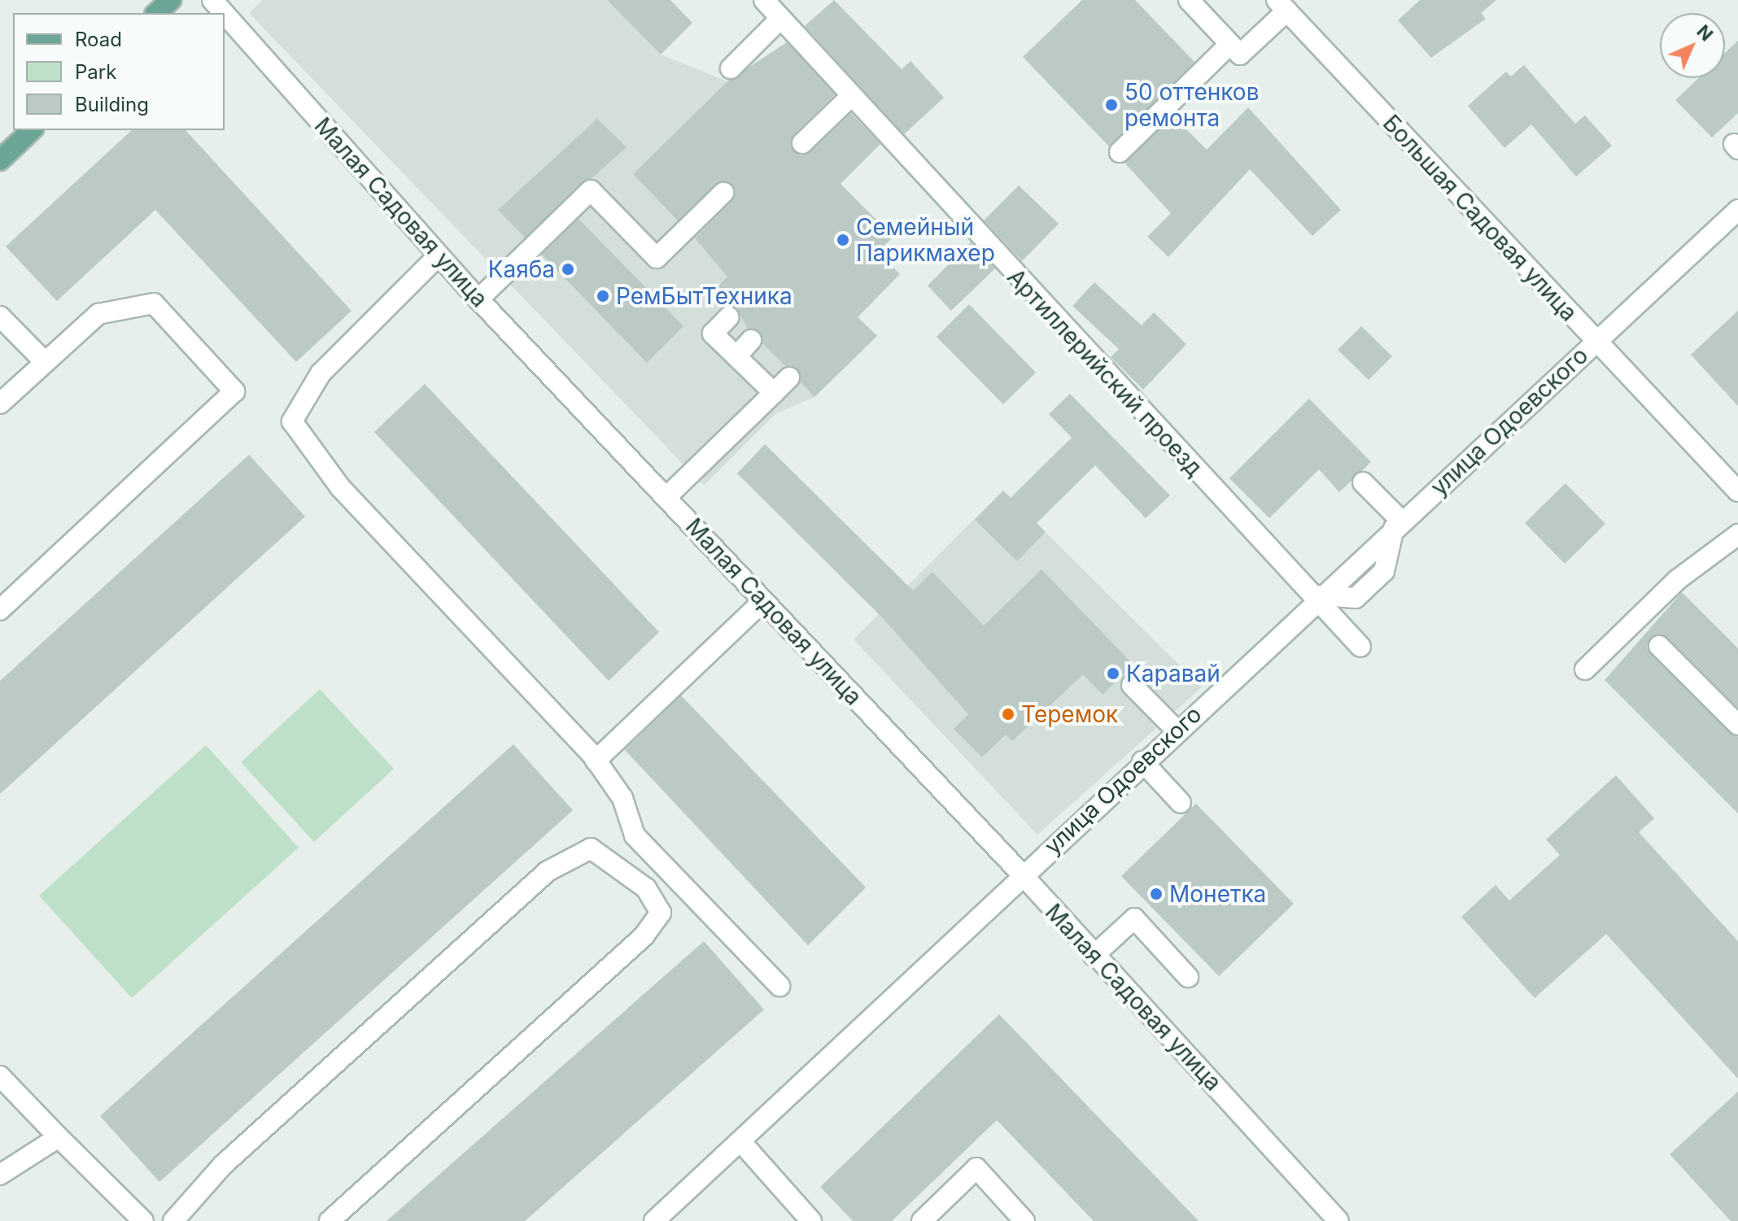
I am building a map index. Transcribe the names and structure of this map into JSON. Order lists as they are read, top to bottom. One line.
{"streets":{"street":["Малая Садовая улица","Большая Садовая улица","Артиллерийский проезд","улица Одоевского"]},"crossings":[["Малая Садовая улица","улица Одоевского"],["Большая Садовая улица","улица Одоевского"],["Артиллерийский проезд","улица Одоевского"]],"places":["50 оттенков ремонта","Семейный Парикмахер","Каяба","РемБытТехника","Каравай","Теремок","Монетка"],"legend":["Road","Park","Building"],"north":"top right"}
